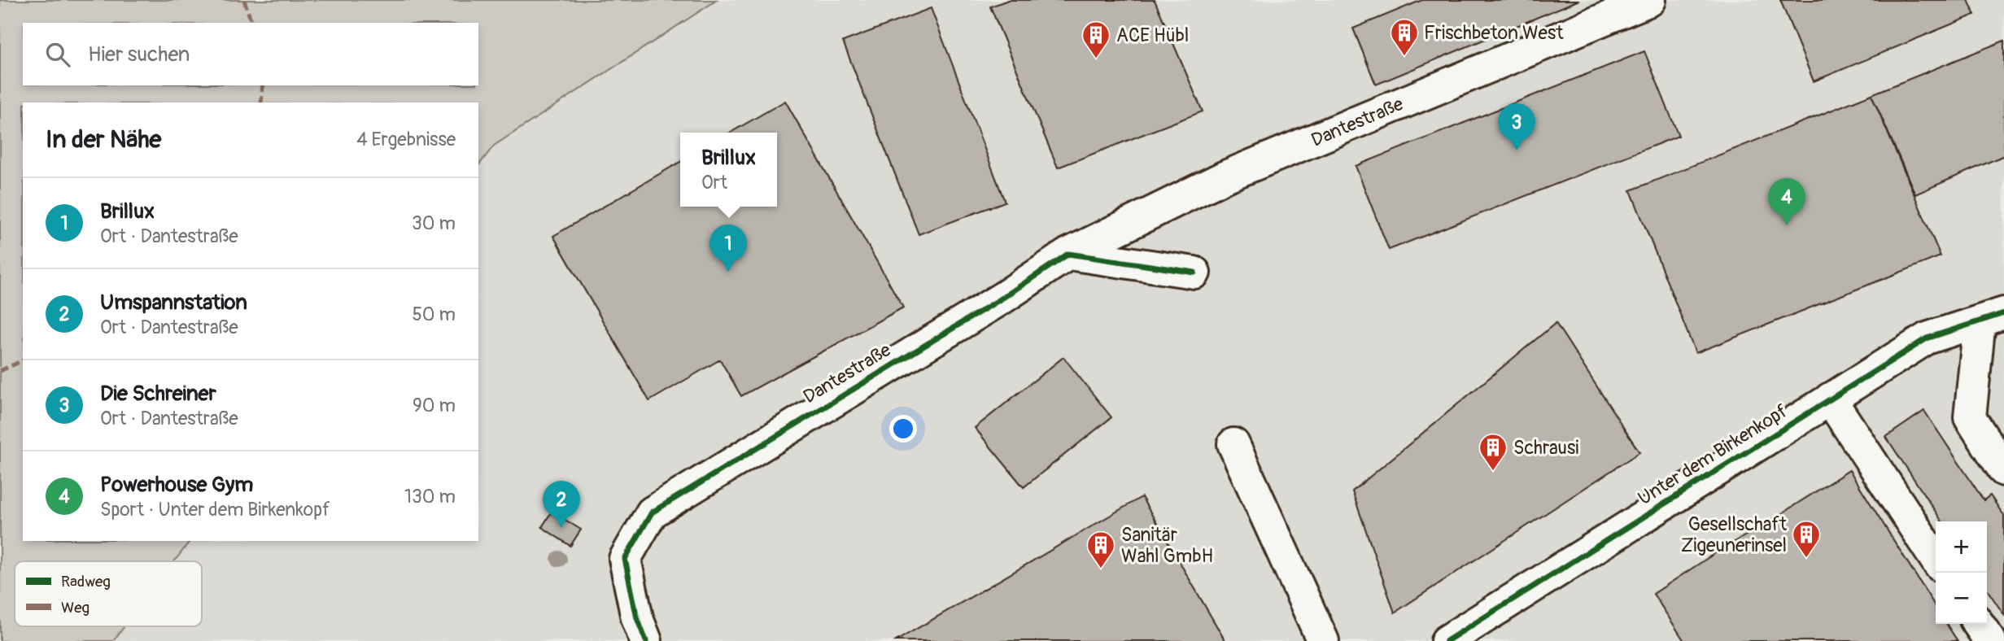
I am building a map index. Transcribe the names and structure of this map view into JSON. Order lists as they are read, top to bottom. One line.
{"streets":{"street":["Dantestraße","Unter dem Birkenkopf"]},"places":{"building":["Frischbeton West","ACE Hübl","Schrausi","Gesellschaft Zigeunerinsel","Sanitär Wahl GmbH"]},"legend":["Radweg","Weg"],"page":{"search":"Hier suchen","heading":["In der Nähe","4 Ergebnisse"],"pins":["3","4","1","2"],"popup":["Brillux","Ort"],"list":[{"mark":"1","name":"Brillux","note":"Ort · Dantestraße","value":"30 m"},{"mark":"2","name":"Umspannstation","note":"Ort · Dantestraße","value":"50 m"},{"mark":"3","name":"Die Schreiner","note":"Ort · Dantestraße","value":"90 m"},{"mark":"4","name":"Powerhouse Gym","note":"Sport · Unter dem Birkenkopf","value":"130 m"}],"map_buttons":["+","−"]}}
